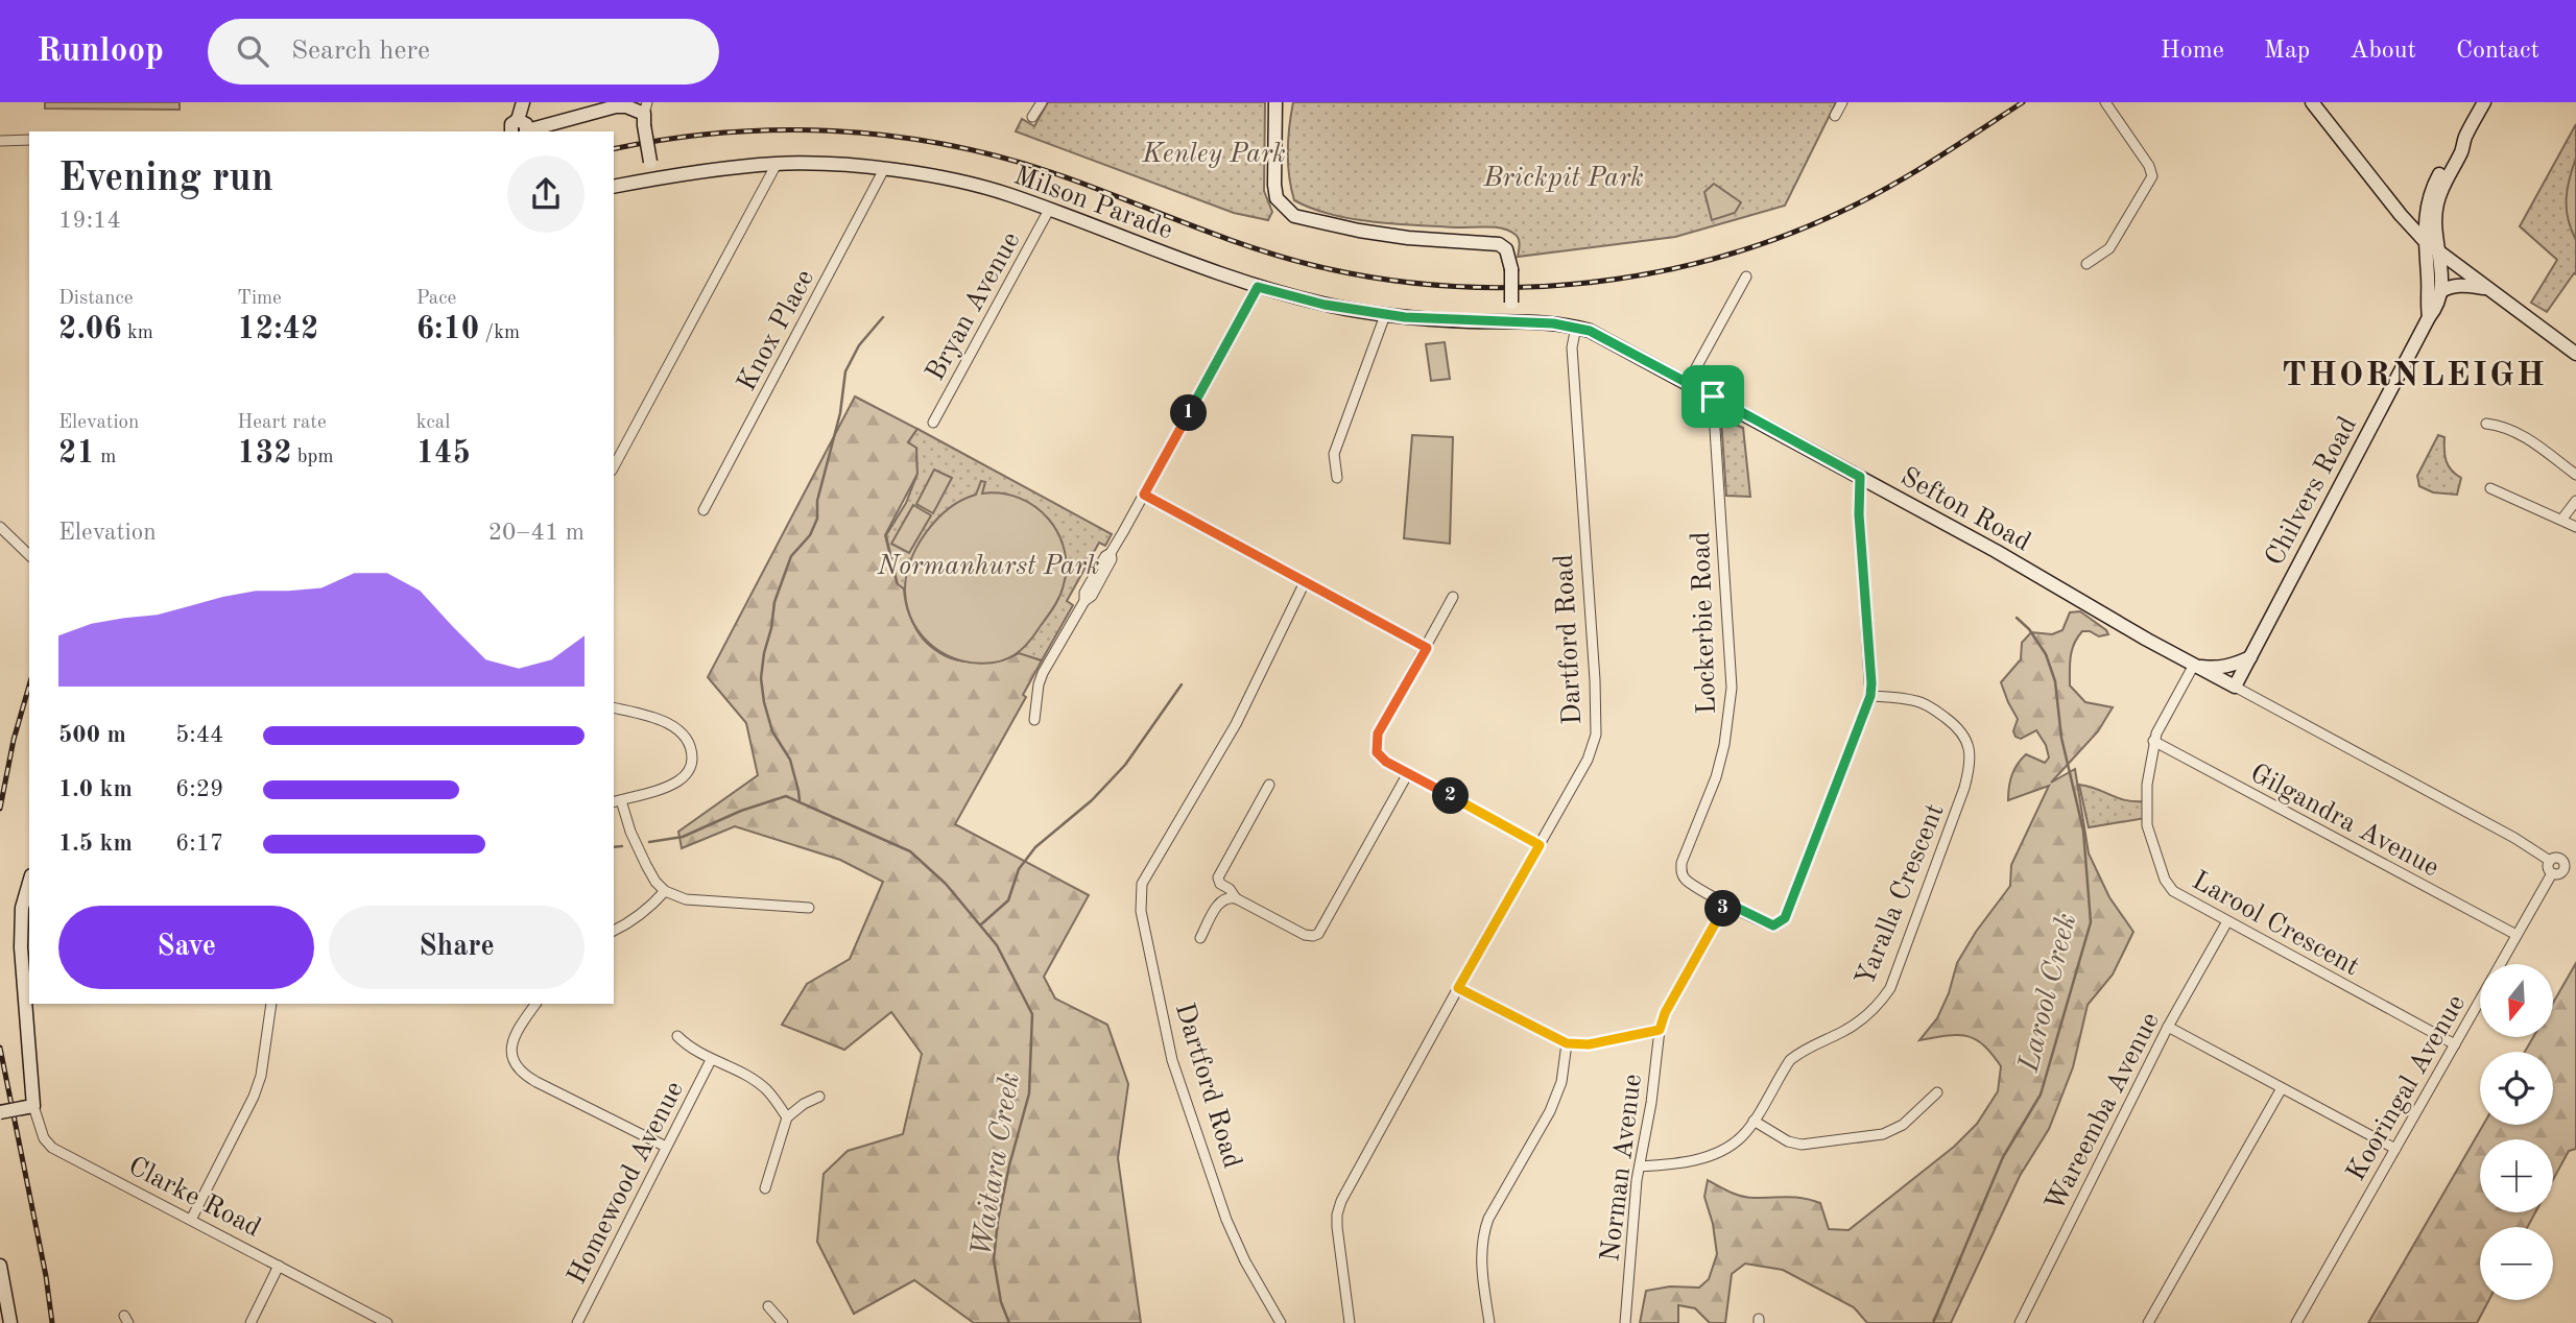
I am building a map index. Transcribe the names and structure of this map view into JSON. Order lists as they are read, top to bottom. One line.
{"streets":{"street":["Milson Parade","Bryan Avenue","Knox Place","Chilvers Road","Sefton Road","Lockerbie Road","Dartford Road","Gilgandra Avenue","Yaralla Crescent","Larool Crescent","Kooringal Avenue","Wareemba Avenue","Norman Avenue","Homewood Avenue","Clarke Road"]},"crossings":[["Milson Parade","Bryan Avenue"],["Milson Parade","Knox Place"],["Milson Parade","Sefton Road"],["Chilvers Road","Sefton Road"],["Sefton Road","Lockerbie Road"],["Sefton Road","Dartford Road"],["Sefton Road","Larool Crescent"],["Sefton Road","Kooringal Avenue"],["Lockerbie Road","Norman Avenue"],["Gilgandra Avenue","Larool Crescent"],["Gilgandra Avenue","Kooringal Avenue"],["Yaralla Crescent","Norman Avenue"],["Larool Crescent","Kooringal Avenue"],["Larool Crescent","Wareemba Avenue"]],"districts":["THORNLEIGH"],"water":["Larool Creek","Waitara Creek"],"parks":["Kenley Park","Brickpit Park","Normanhurst Park"],"north":"bottom","page":{"header":"Runloop","search":"Search here","nav":["Home","Map","About","Contact"],"heading":["Evening run","19:14"],"stats":[["Distance","2.06 km"],["Time","12:42"],["Pace","6:10 /km"],["Elevation","21 m"],["Heart rate","132 bpm"],["kcal","145"]],"pins":["1","2","3"],"chart":["Elevation","20–41 m"],"list":[{"name":"500 m","note":"5:44"},{"name":"1.0 km","note":"6:29"},{"name":"1.5 km","note":"6:17"}],"buttons":["Save","Share"],"map_buttons":["+","−"]}}
